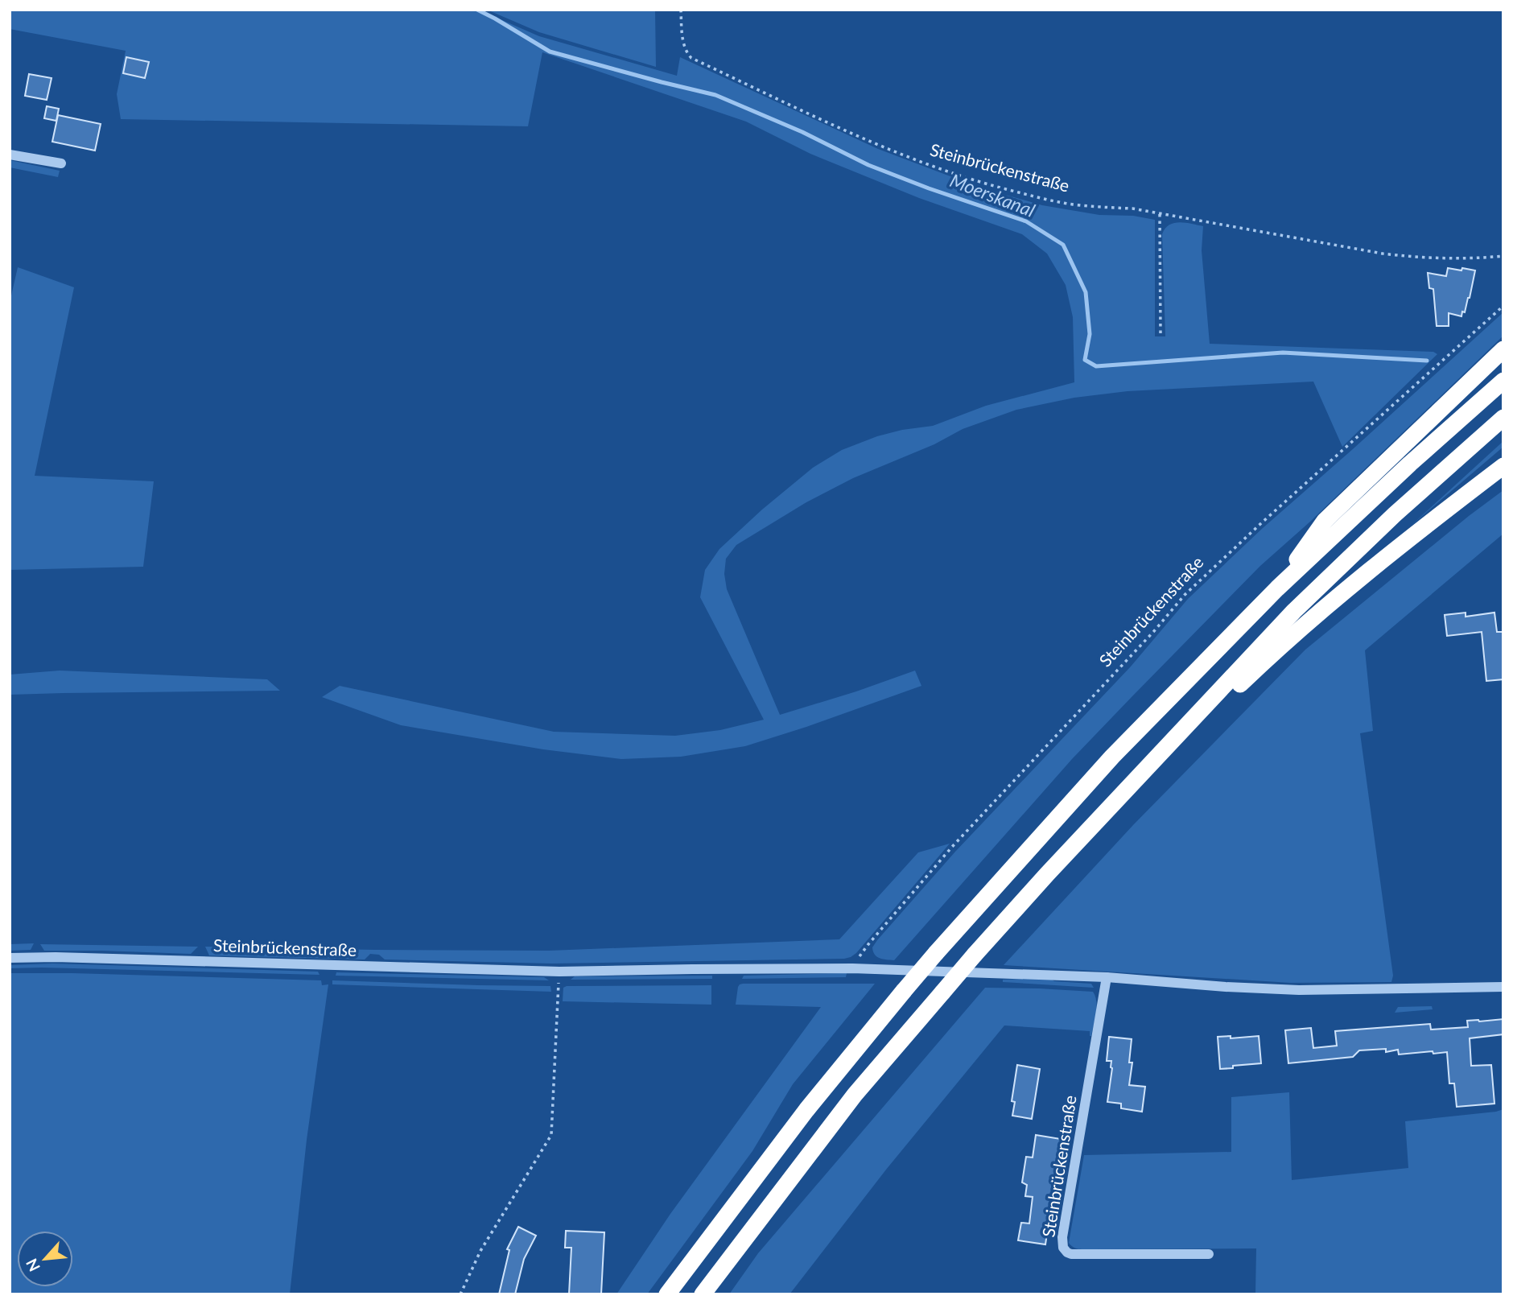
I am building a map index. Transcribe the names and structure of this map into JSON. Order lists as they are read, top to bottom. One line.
{"streets":{"street":["Steinbrückenstraße"]},"water":["Moerskanal"],"north":"bottom left"}
